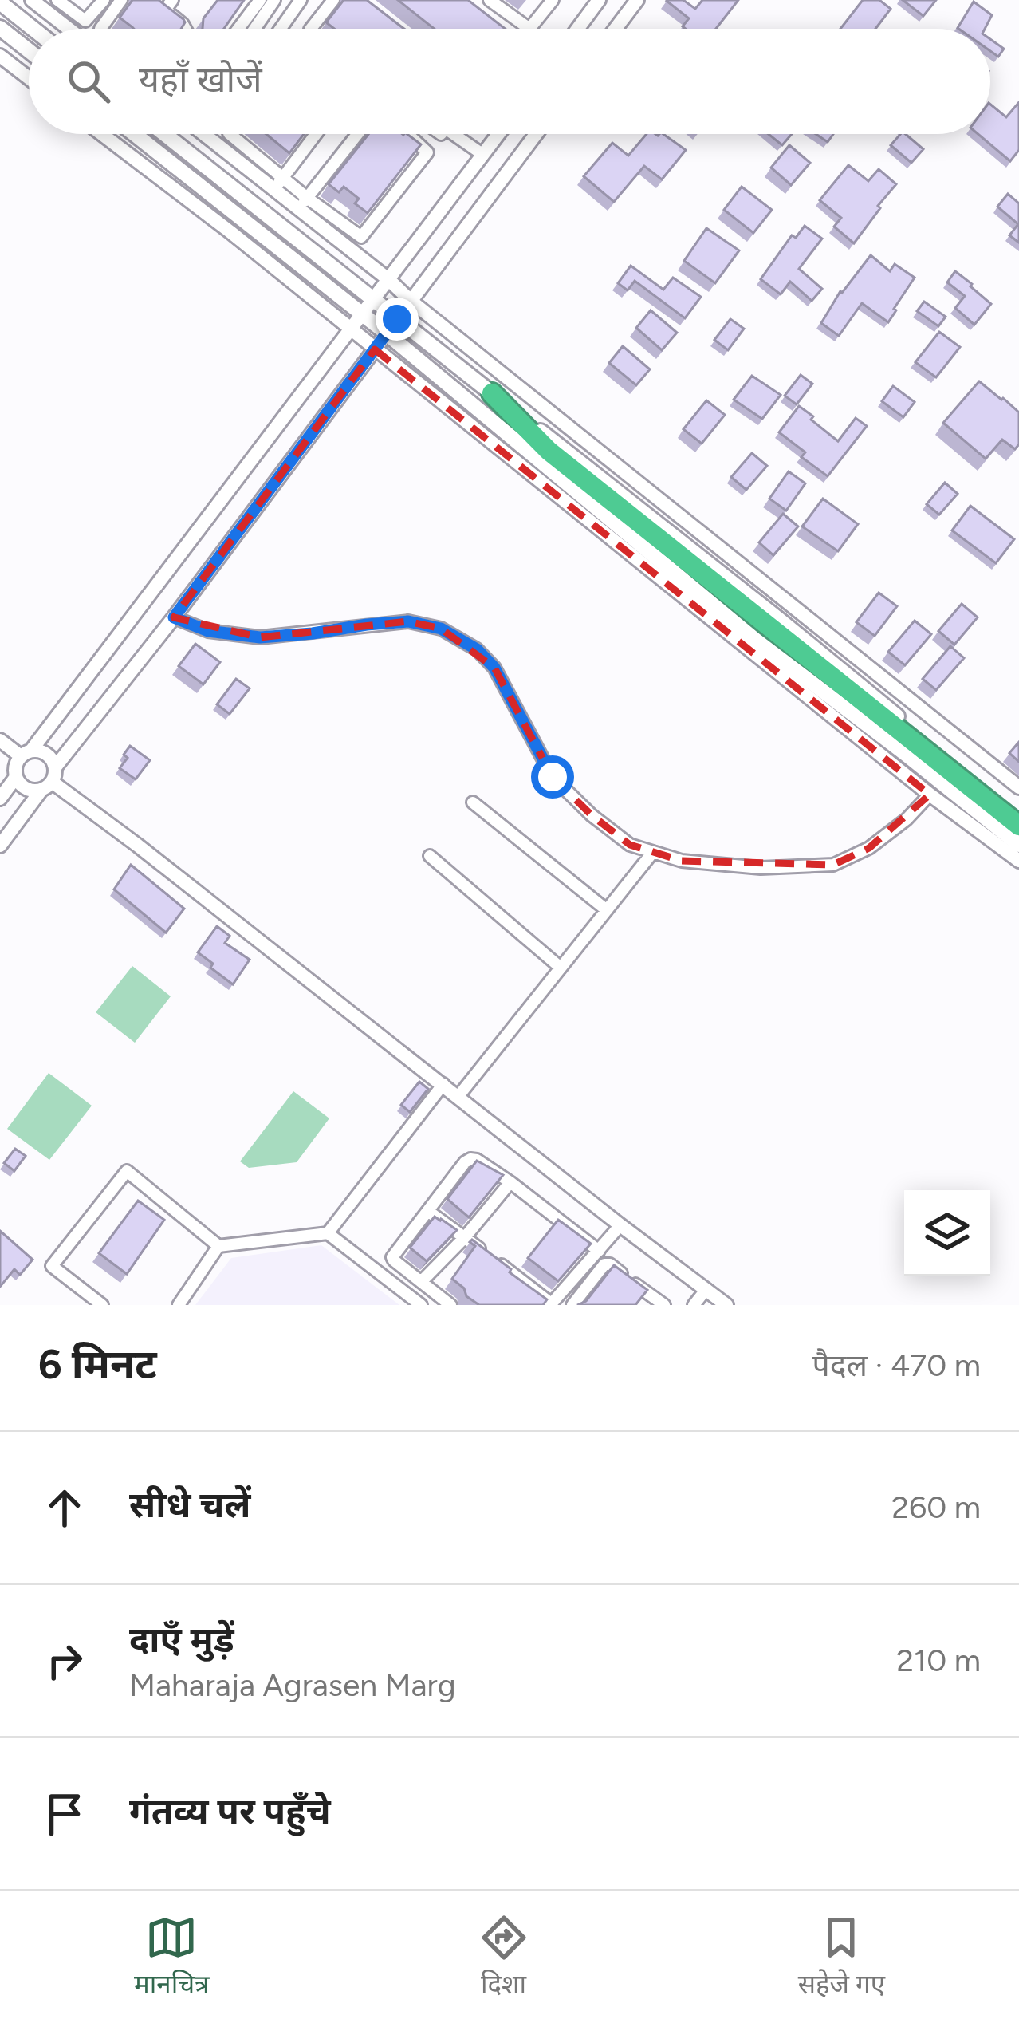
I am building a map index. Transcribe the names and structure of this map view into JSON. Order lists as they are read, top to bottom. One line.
{"page":{"search":"यहाँ खोजें","heading":["6 मिनट","पैदल · 470 m"],"list":[["सीधे चलें","260 m"],["दाएँ मुड़ें","Maharaja Agrasen Marg","210 m"],"गंतव्य पर पहुँचे"],"nav":["मानचित्र","दिशा","सहेजे गए"]}}
